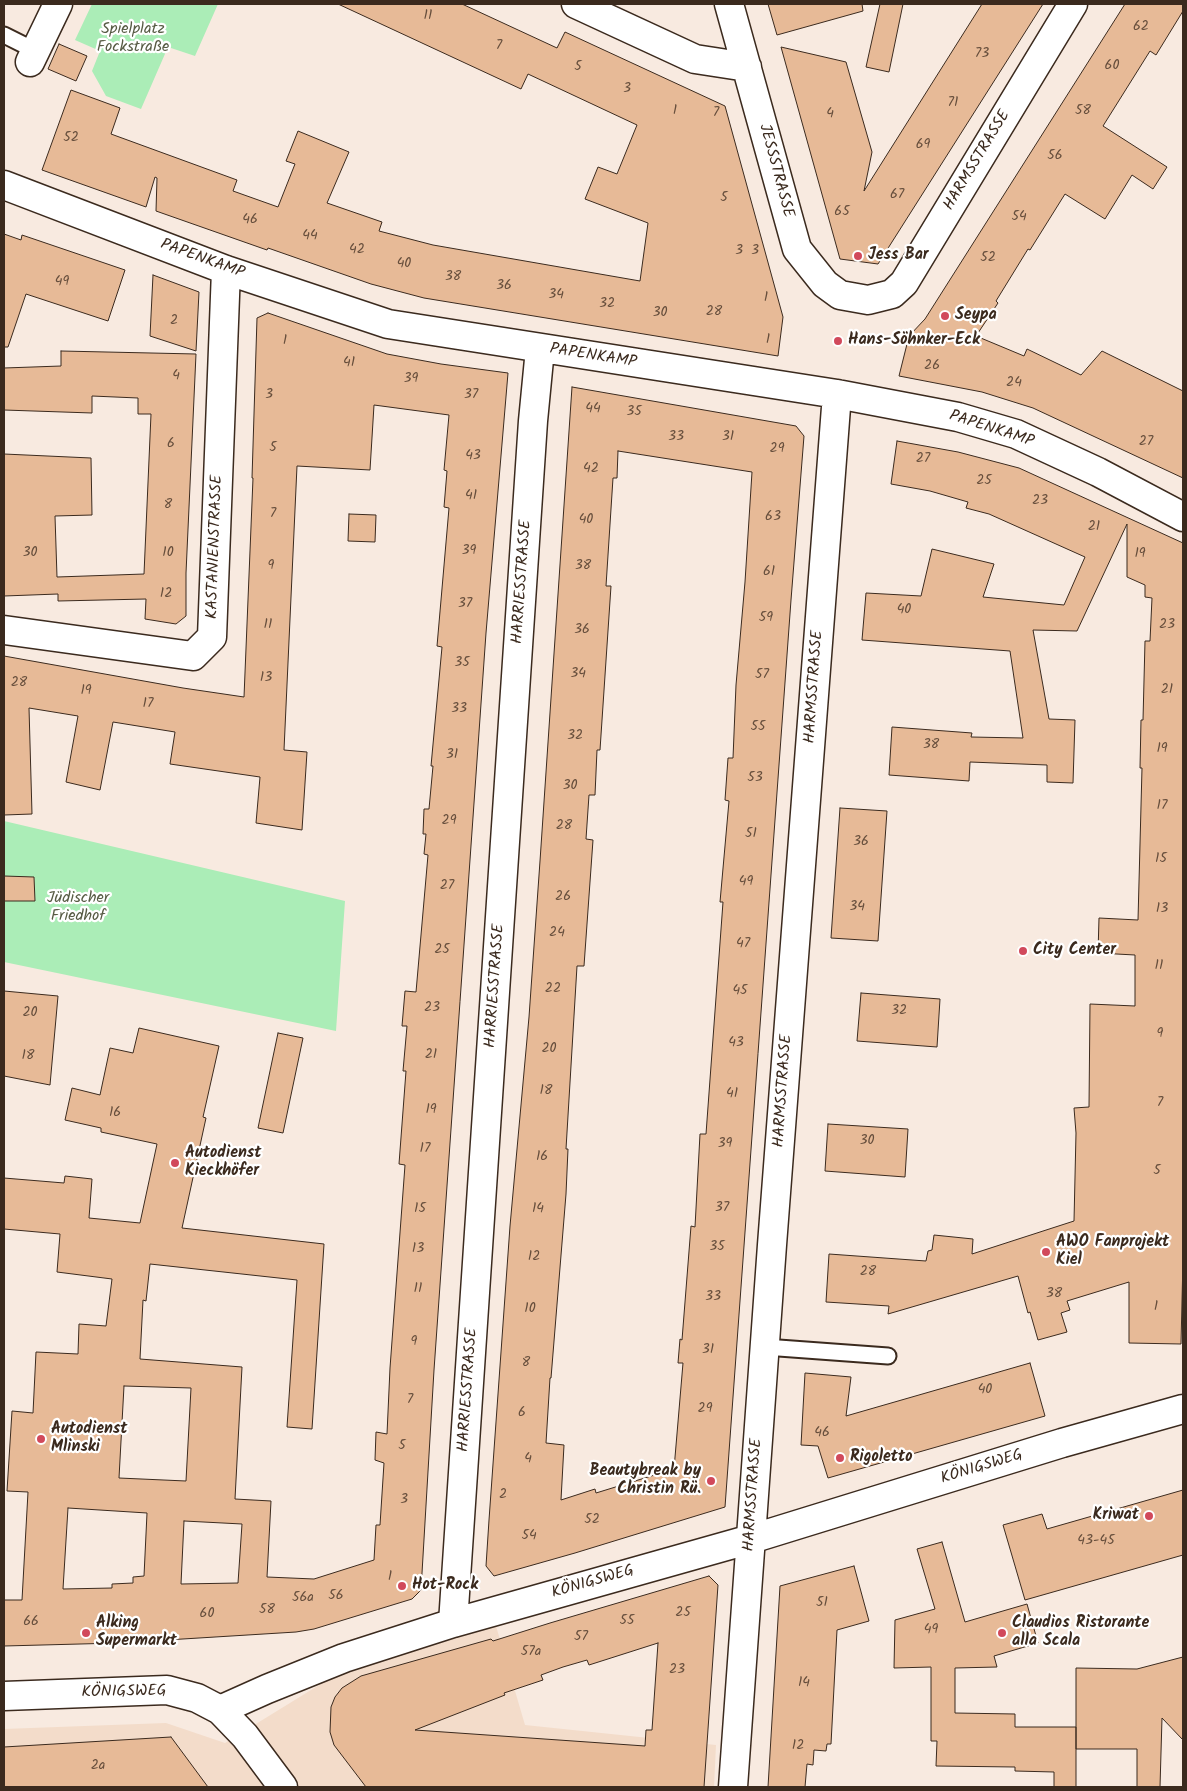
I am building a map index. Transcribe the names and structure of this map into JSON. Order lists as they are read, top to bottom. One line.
{"streets":{"street":["HARMSSTRASSE","JESSSTRASSE","PAPENKAMP","KASTANIENSTRASSE","HARRIESSTRASSE","KÖNIGSWEG"]},"crossings":[["HARMSSTRASSE","JESSSTRASSE"],["HARMSSTRASSE","PAPENKAMP"],["HARMSSTRASSE","KÖNIGSWEG"],["PAPENKAMP","KASTANIENSTRASSE"],["PAPENKAMP","HARRIESSTRASSE"],["HARRIESSTRASSE","KÖNIGSWEG"]],"parks":["Spielplatz Fockstraße","Jüdischer Friedhof"],"places":["Jess Bar","Seypa","Hans-Söhnker-Eck","City Center","Autodienst Kieckhöfer","AWO Fanprojekt Kiel","Autodienst Mlinski","Rigoletto","Beautybreak by Christin Rü.","Kriwat","Hot-Rock","Alking Supermarkt","Claudios Ristorante alla Scala"],"house_numbers":["11","62","7","73","60","5","3","71","1","58","7","4","52","69","56","67","5","65","54","46","44","42","3","3","52","40","38","49","36","34","1","32","28","30","2","1","1","41","26","4","39","24","3","37","44","35","33","31","27","6","5","29","43","27","42","25","41","23","8","7","63","40","21","39","30","10","19","9","38","61","12","37","40","59","11","23","36","35","34","57","13","28","21","19","17","33","55","32","38","19","31","53","30","17","29","28","51","36","15","49","27","26","34","13","24","47","25","11","22","45","23","32","20","9","43","20","21","18","18","41","7","19","16","30","39","17","16","5","37","15","14","35","13","12","28","11","38","33","1","10","9","31","8","40","7","29","6","46","5","4","2","3","52","54","43-45","1","56","56a","51","58","25","60","55","66","49","57","57a","23","14","12","2a"]}
